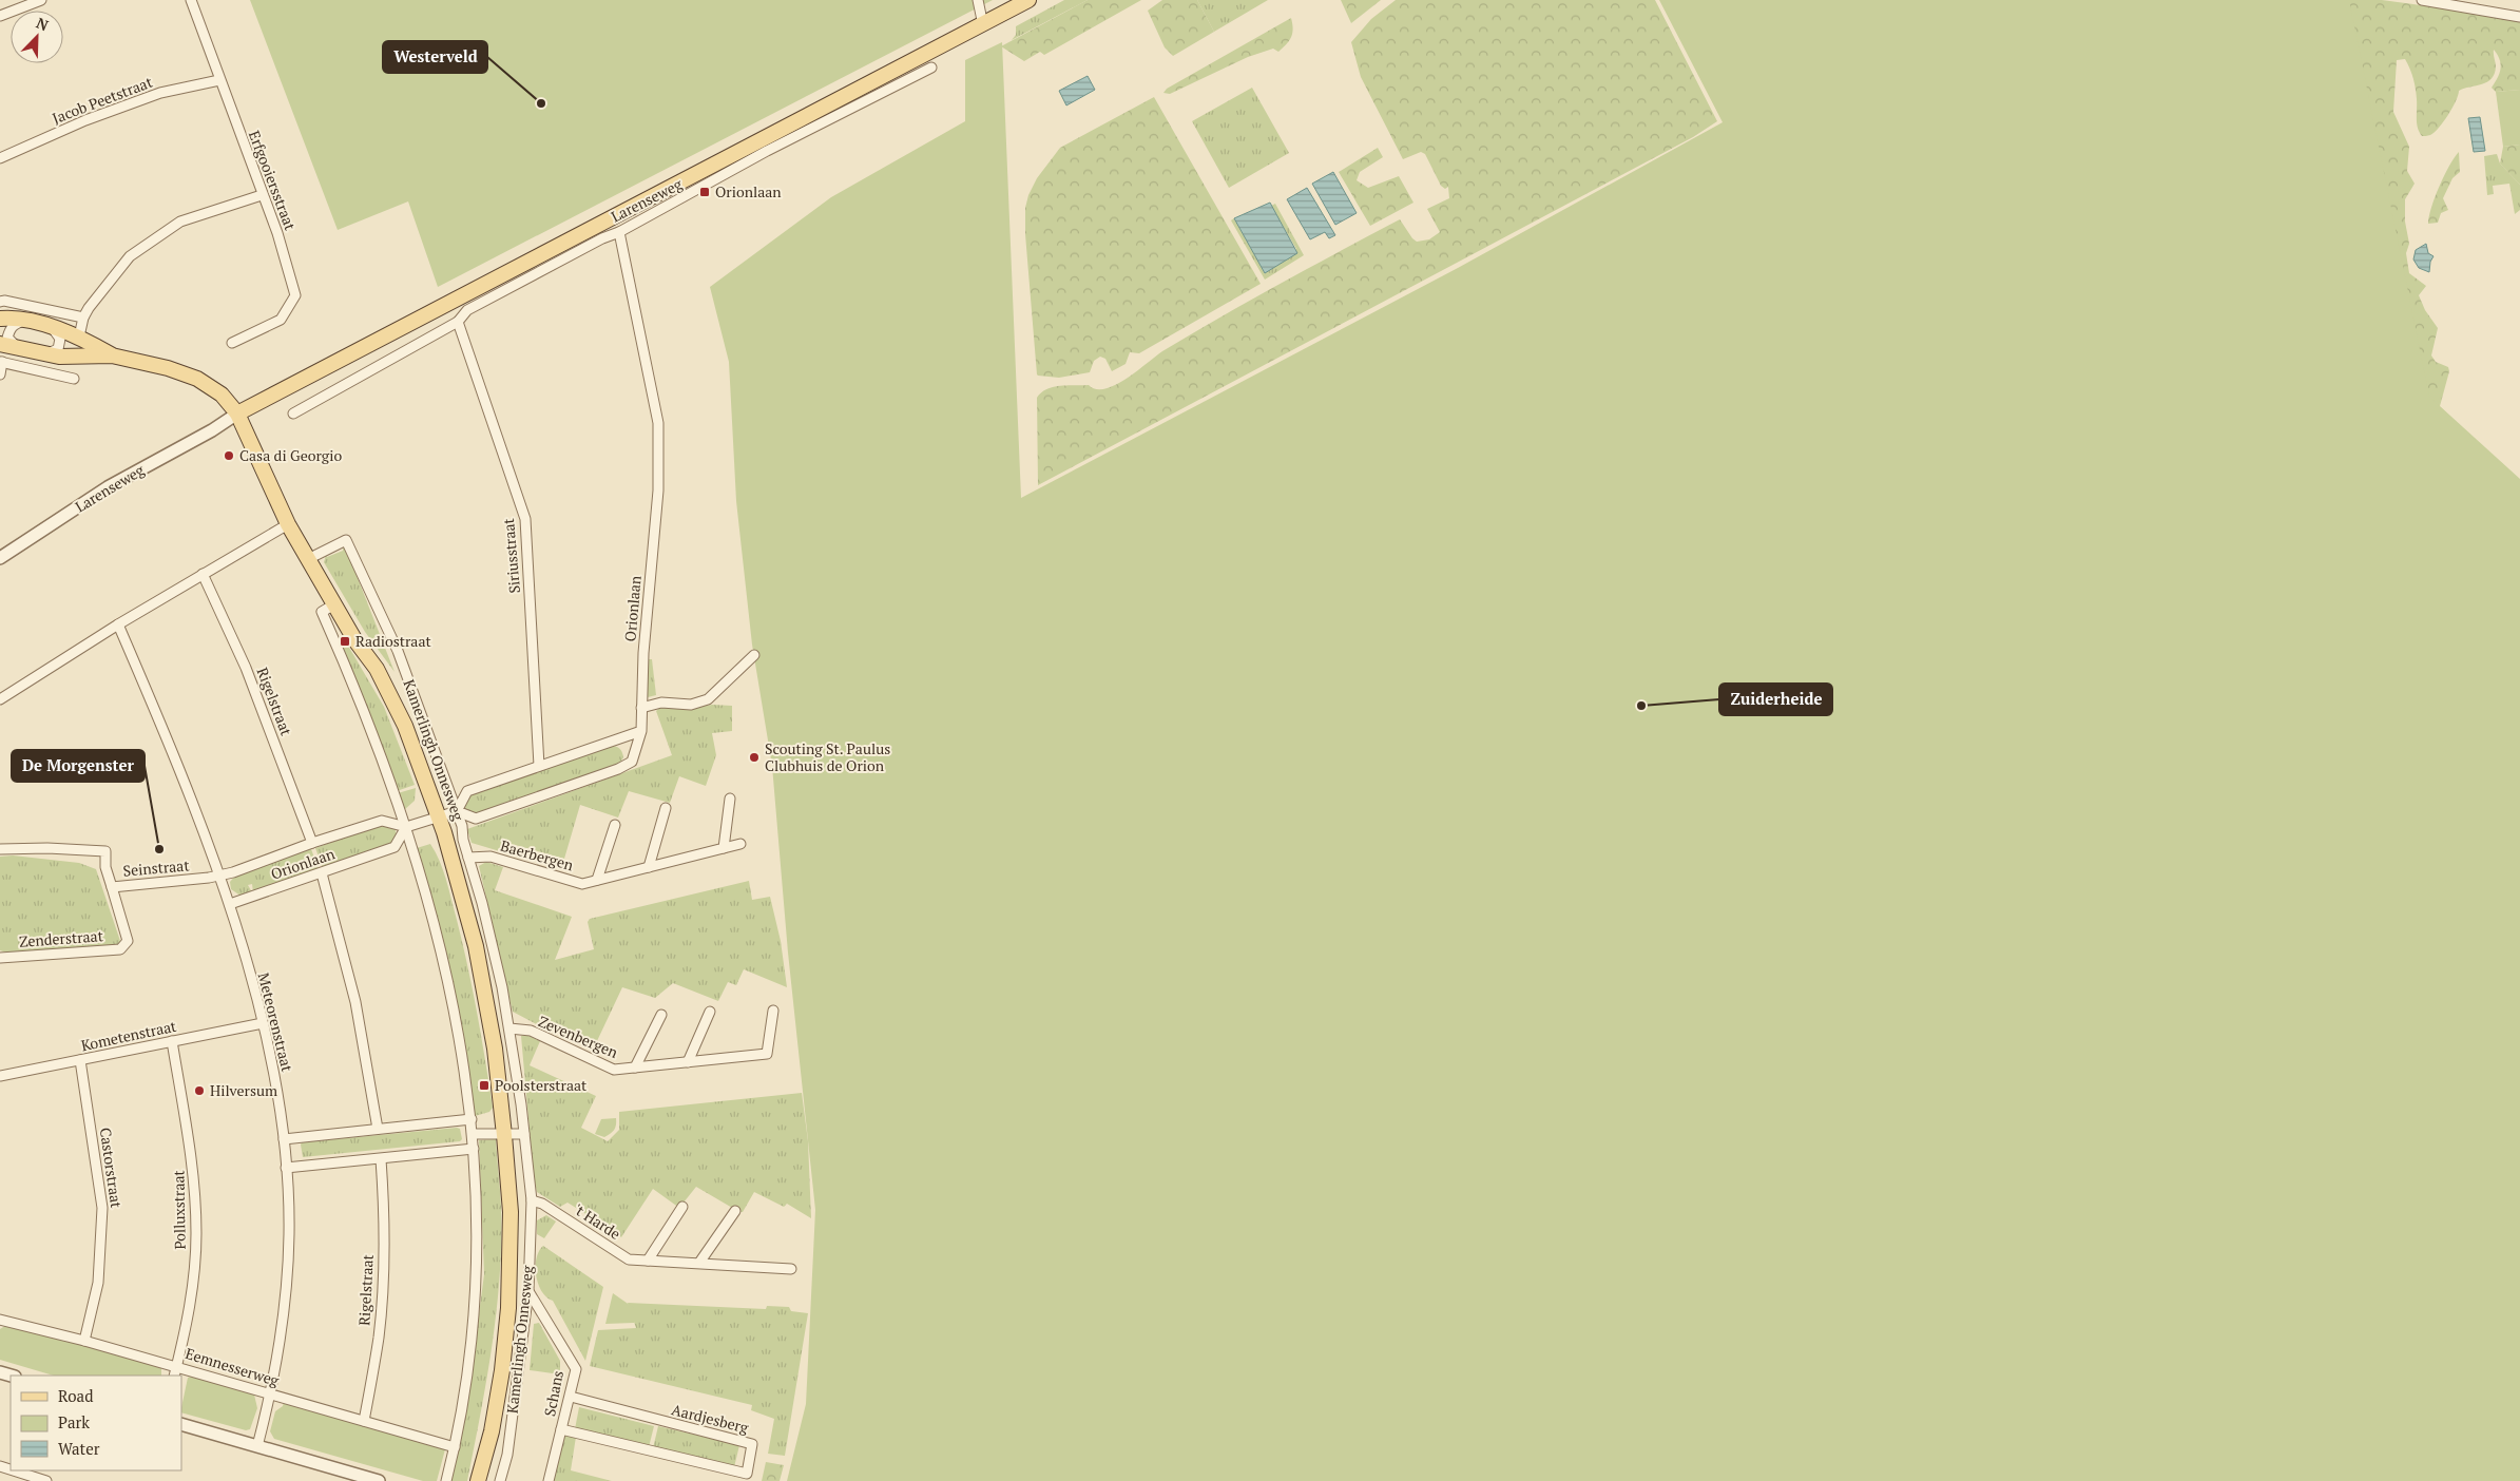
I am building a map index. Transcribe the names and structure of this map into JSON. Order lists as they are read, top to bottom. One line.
{"streets":{"main road":["Larenseweg","Kamerlingh Onnesweg"],"street":["Jacob Peetstraat","Erfgooiersstraat","Siriusstraat","Orionlaan","Rigelstraat","Baerbergen","Seinstraat","Zenderstraat","Meteorenstraat","Kometenstraat","Zevenbergen","Castorstraat","Polluxstraat","'t Harde","Eemnesserweg","Schans","Aardjesberg"]},"crossings":[["Jacob Peetstraat","Erfgooiersstraat"],["Larenseweg","Siriusstraat"],["Larenseweg","Orionlaan"],["Larenseweg","Kamerlingh Onnesweg"],["Orionlaan","Rigelstraat"],["Orionlaan","Kamerlingh Onnesweg"],["Orionlaan","Seinstraat"],["Orionlaan","Meteorenstraat"],["Rigelstraat","Eemnesserweg"],["Kamerlingh Onnesweg","Baerbergen"],["Kamerlingh Onnesweg","Zevenbergen"],["Kamerlingh Onnesweg","'t Harde"],["Kamerlingh Onnesweg","Schans"],["Seinstraat","Zenderstraat"],["Seinstraat","Meteorenstraat"],["Meteorenstraat","Kometenstraat"],["Meteorenstraat","Eemnesserweg"],["Kometenstraat","Castorstraat"],["Kometenstraat","Polluxstraat"],["Castorstraat","Eemnesserweg"],["Polluxstraat","Eemnesserweg"],["Schans","Aardjesberg"]],"places":{"other":["Westerveld","Casa di Georgio","Zuiderheide","Scouting St. Paulus Clubhuis de Orion","De Morgenster","Hilversum"],"transit":["Orionlaan","Radiostraat","Poolsterstraat"]},"legend":["Road","Park","Water"],"north":"top right"}
